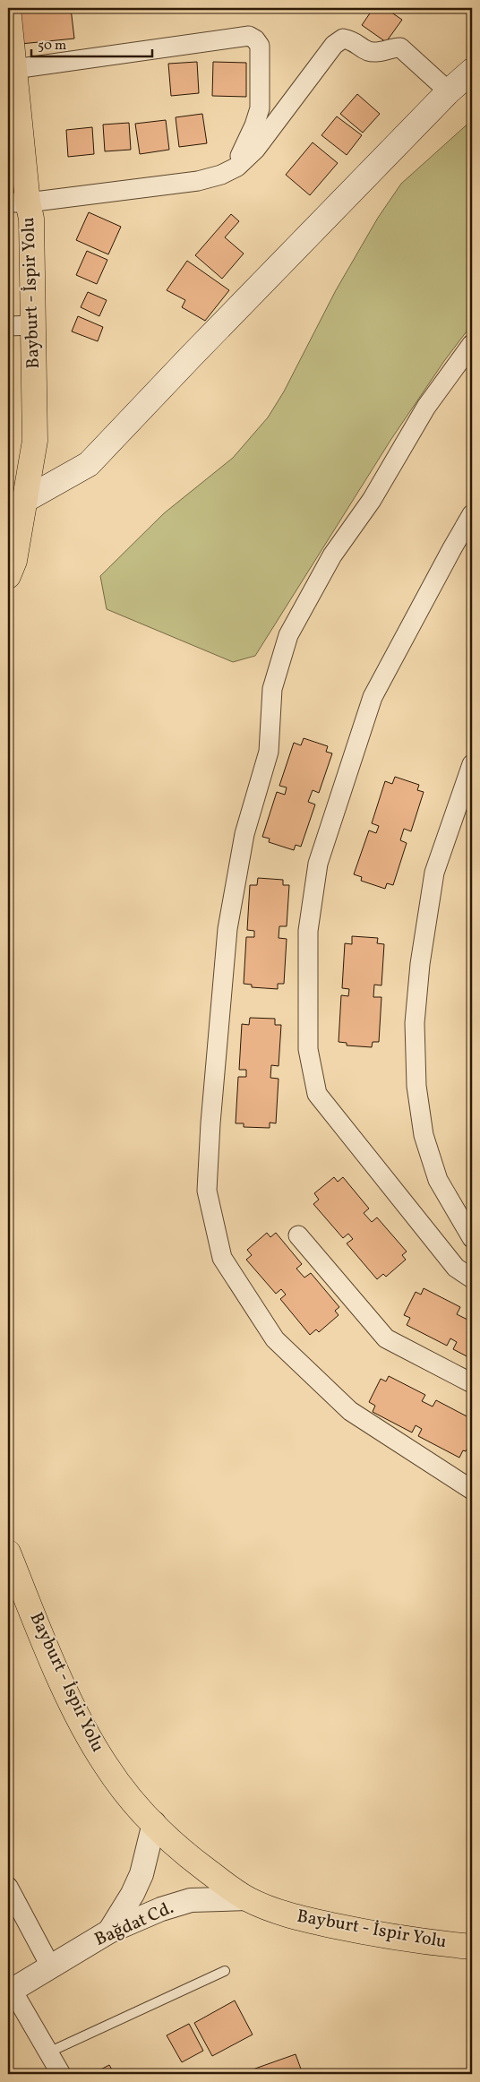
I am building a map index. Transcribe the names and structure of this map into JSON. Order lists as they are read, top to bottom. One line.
{"streets":{"main road":["Bayburt - İspir Yolu"],"street":["Bağdat Cd."]},"crossings":[["Bayburt - İspir Yolu","Bağdat Cd."]],"scale_bar":"50 m"}
